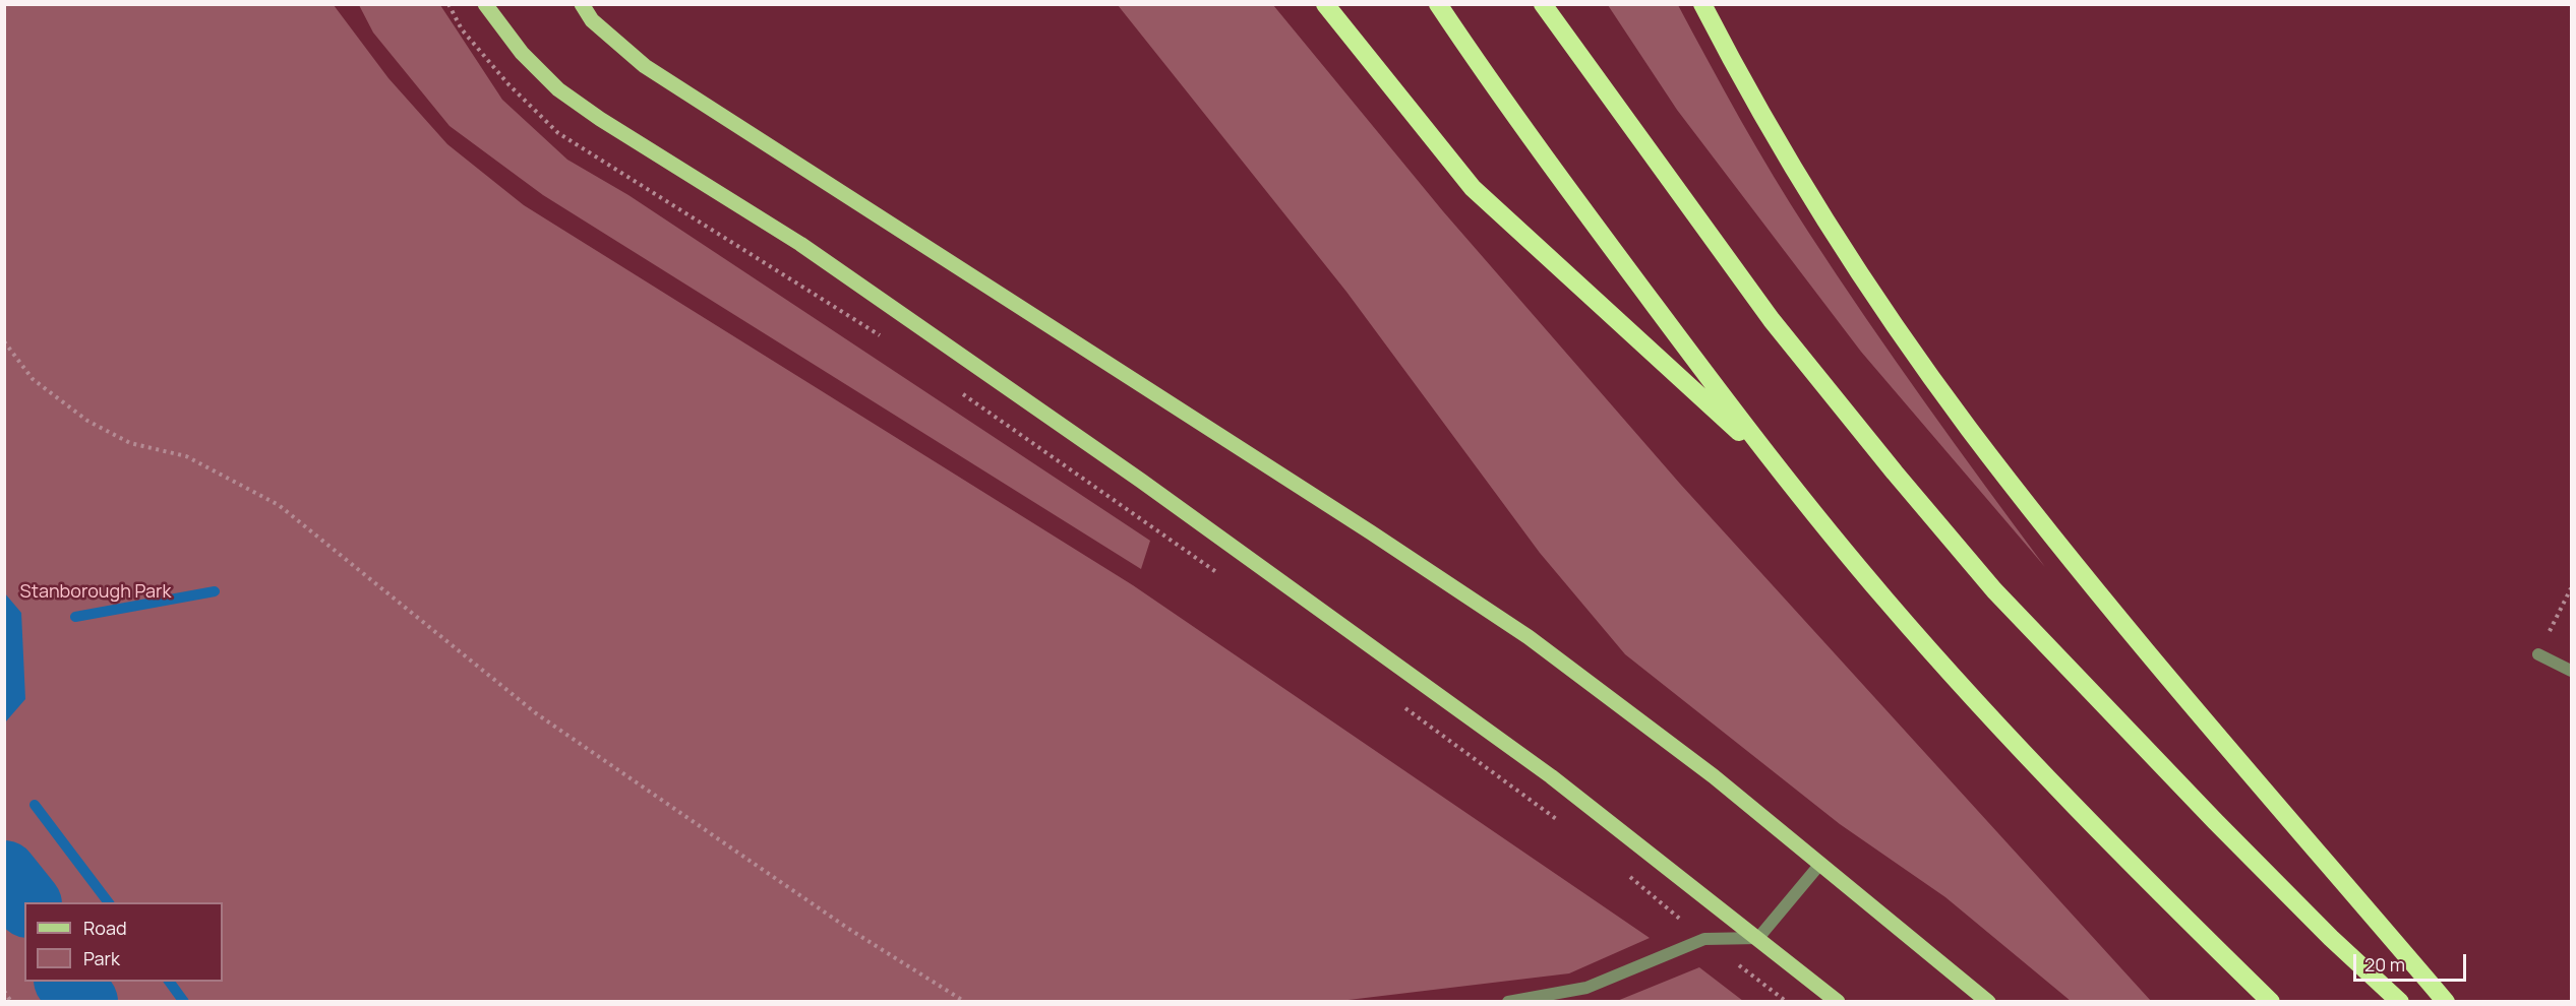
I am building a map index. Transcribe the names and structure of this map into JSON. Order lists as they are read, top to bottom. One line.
{"parks":["Stanborough Park"],"legend":["Road","Park"],"scale_bar":"20 m"}
